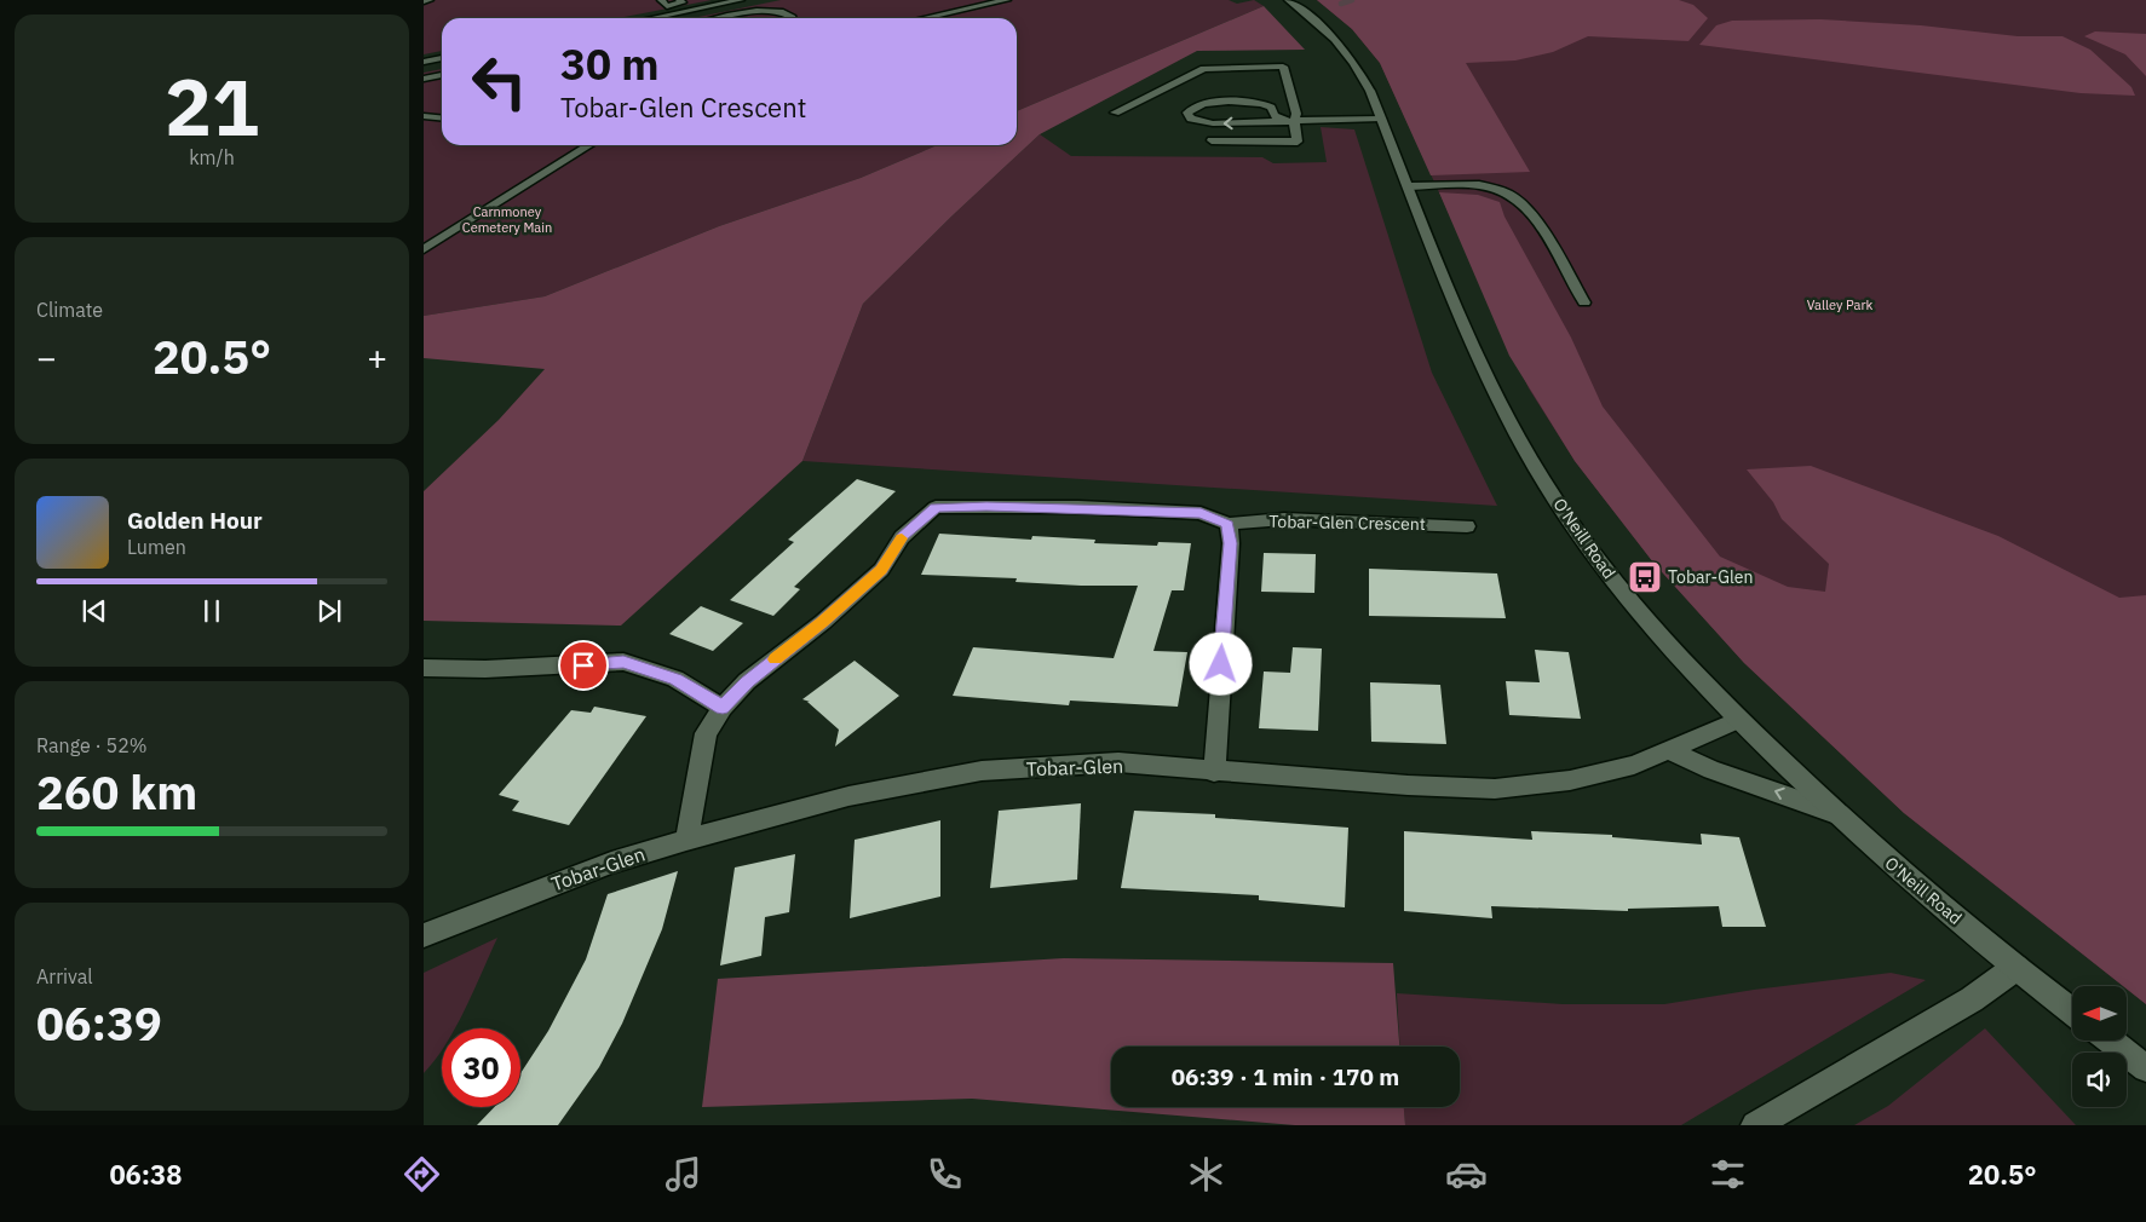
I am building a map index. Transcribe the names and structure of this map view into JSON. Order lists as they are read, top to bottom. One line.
{"streets":{"street":["Tobar-Glen Crescent","O'Neill Road","Tobar-Glen"]},"crossings":[["Tobar-Glen Crescent","Tobar-Glen"],["O'Neill Road","Tobar-Glen"]],"parks":["Carnmoney Cemetery Main","Valley Park"],"places":{"bus stop":["Tobar-Glen"]},"north":"left","page":{"tile":[["21","km/h"],"Climate",["Range · 52%","260 km"],["Arrival","06:39"]],"turn":["30 m","Tobar-Glen Crescent"],"heat":["−","20.5°","+"],"song":["Golden Hour","Lumen"],"limit":"30","trip":"06:39 · 1 min · 170 m","tabs":["06:38","20.5°"]}}
